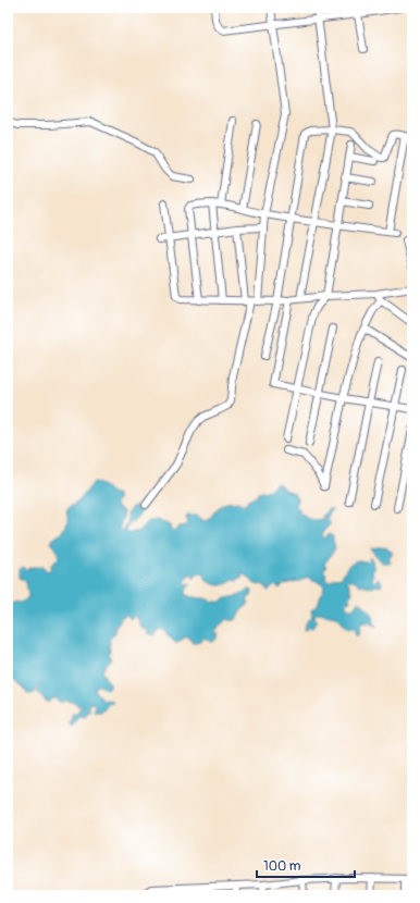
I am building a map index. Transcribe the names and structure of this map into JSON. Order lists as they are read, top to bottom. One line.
{"scale_bar":"100 m"}
